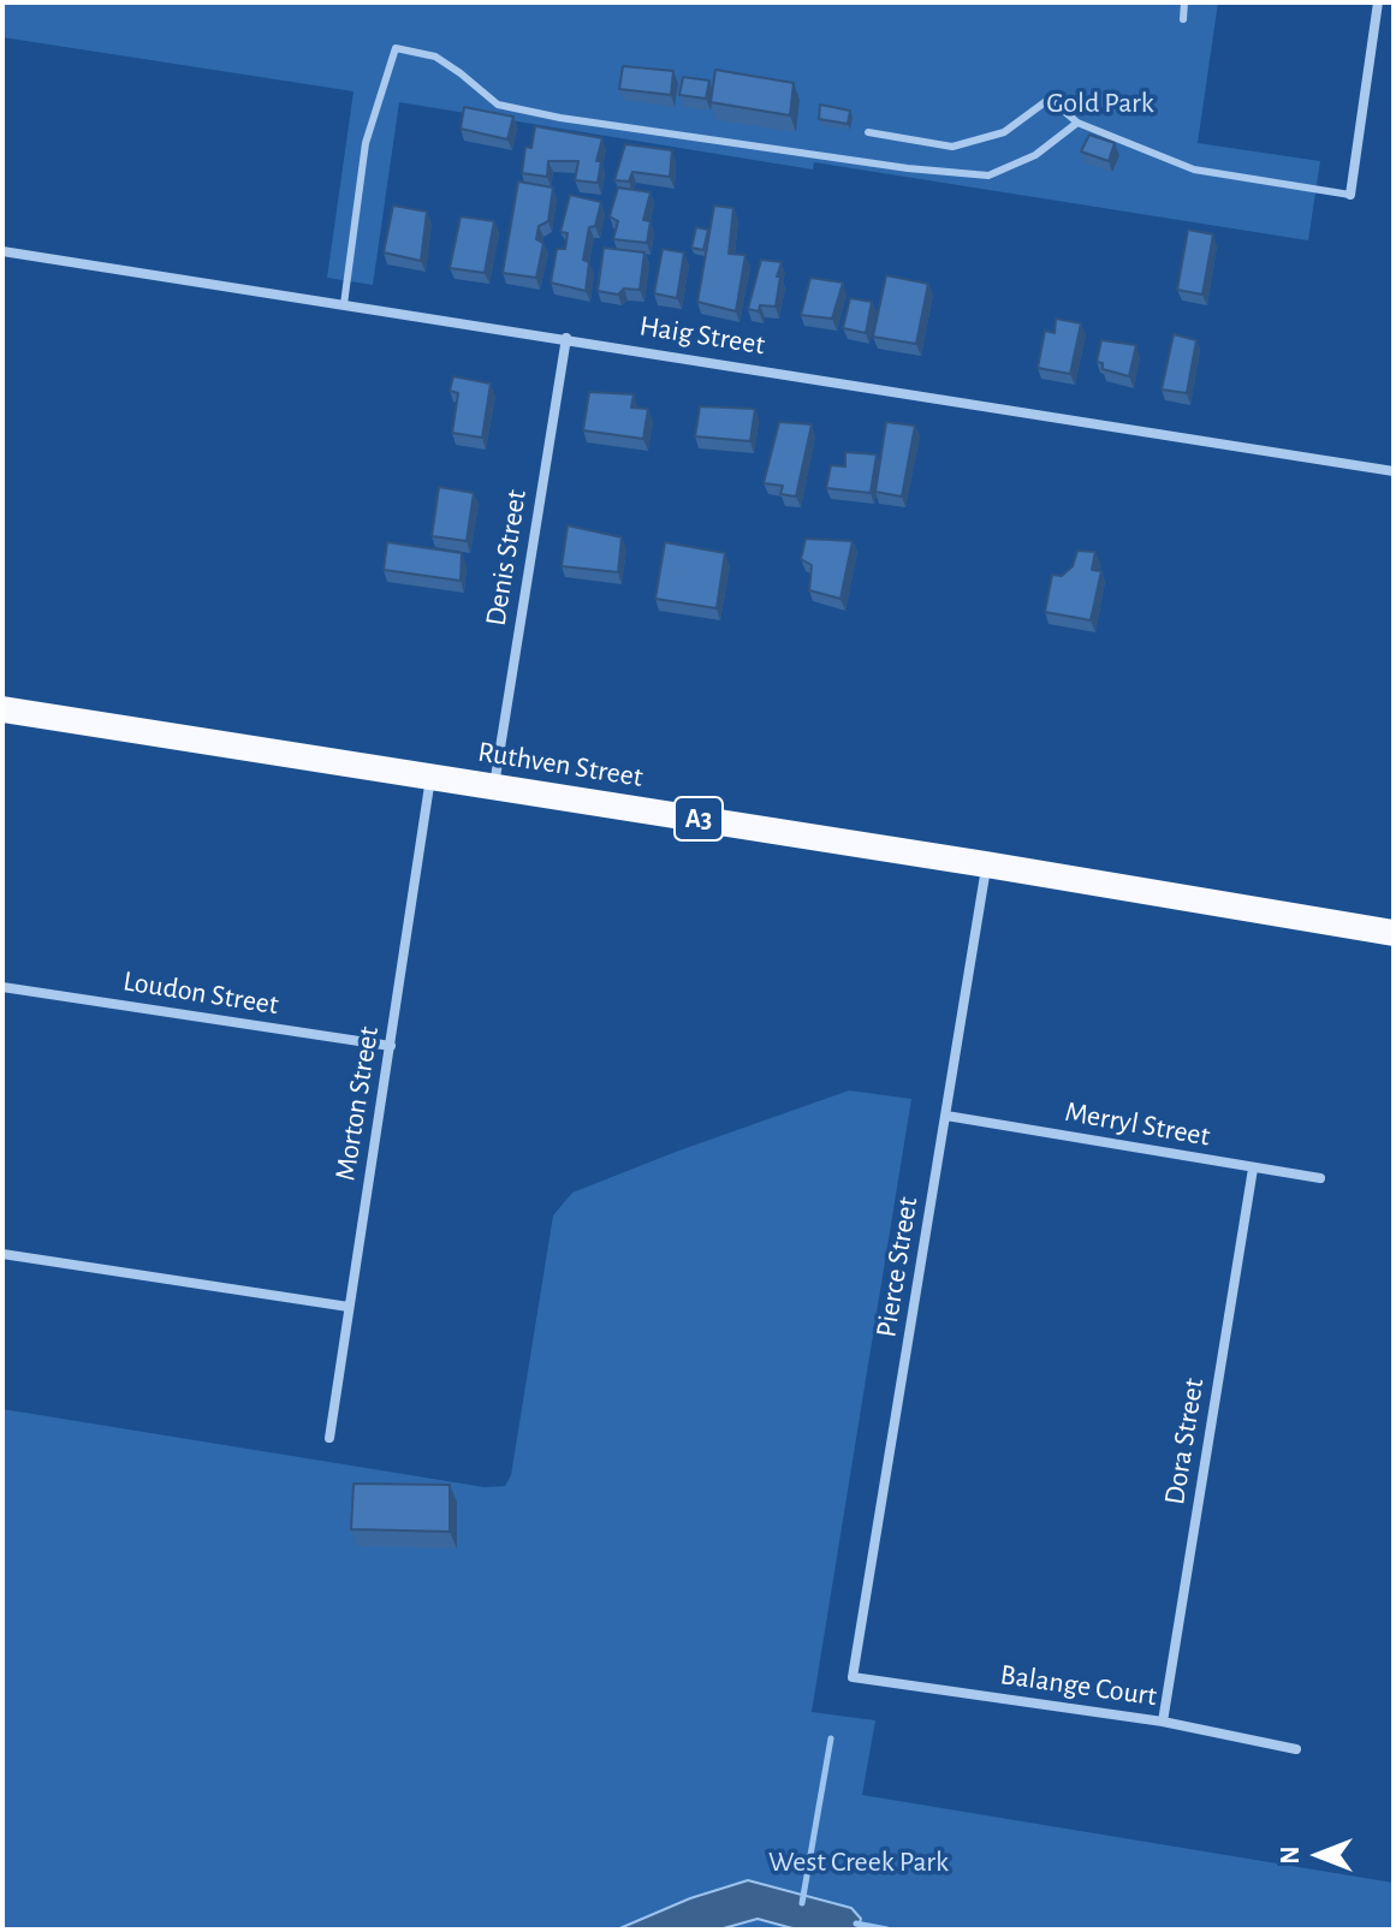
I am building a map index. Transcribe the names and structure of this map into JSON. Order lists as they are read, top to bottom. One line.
{"streets":{"highway":["Ruthven Street","A3"],"street":["Haig Street","Denis Street","Loudon Street","Morton Street","Merryl Street","Pierce Street","Dora Street","Balange Court"]},"crossings":[["Haig Street","Denis Street"],["Denis Street","Ruthven Street"],["Ruthven Street","Morton Street"],["Ruthven Street","Pierce Street"],["Loudon Street","Morton Street"],["Merryl Street","Pierce Street"],["Merryl Street","Dora Street"],["Pierce Street","Balange Court"],["Dora Street","Balange Court"]],"parks":["Gold Park","West Creek Park"],"north":"left"}
